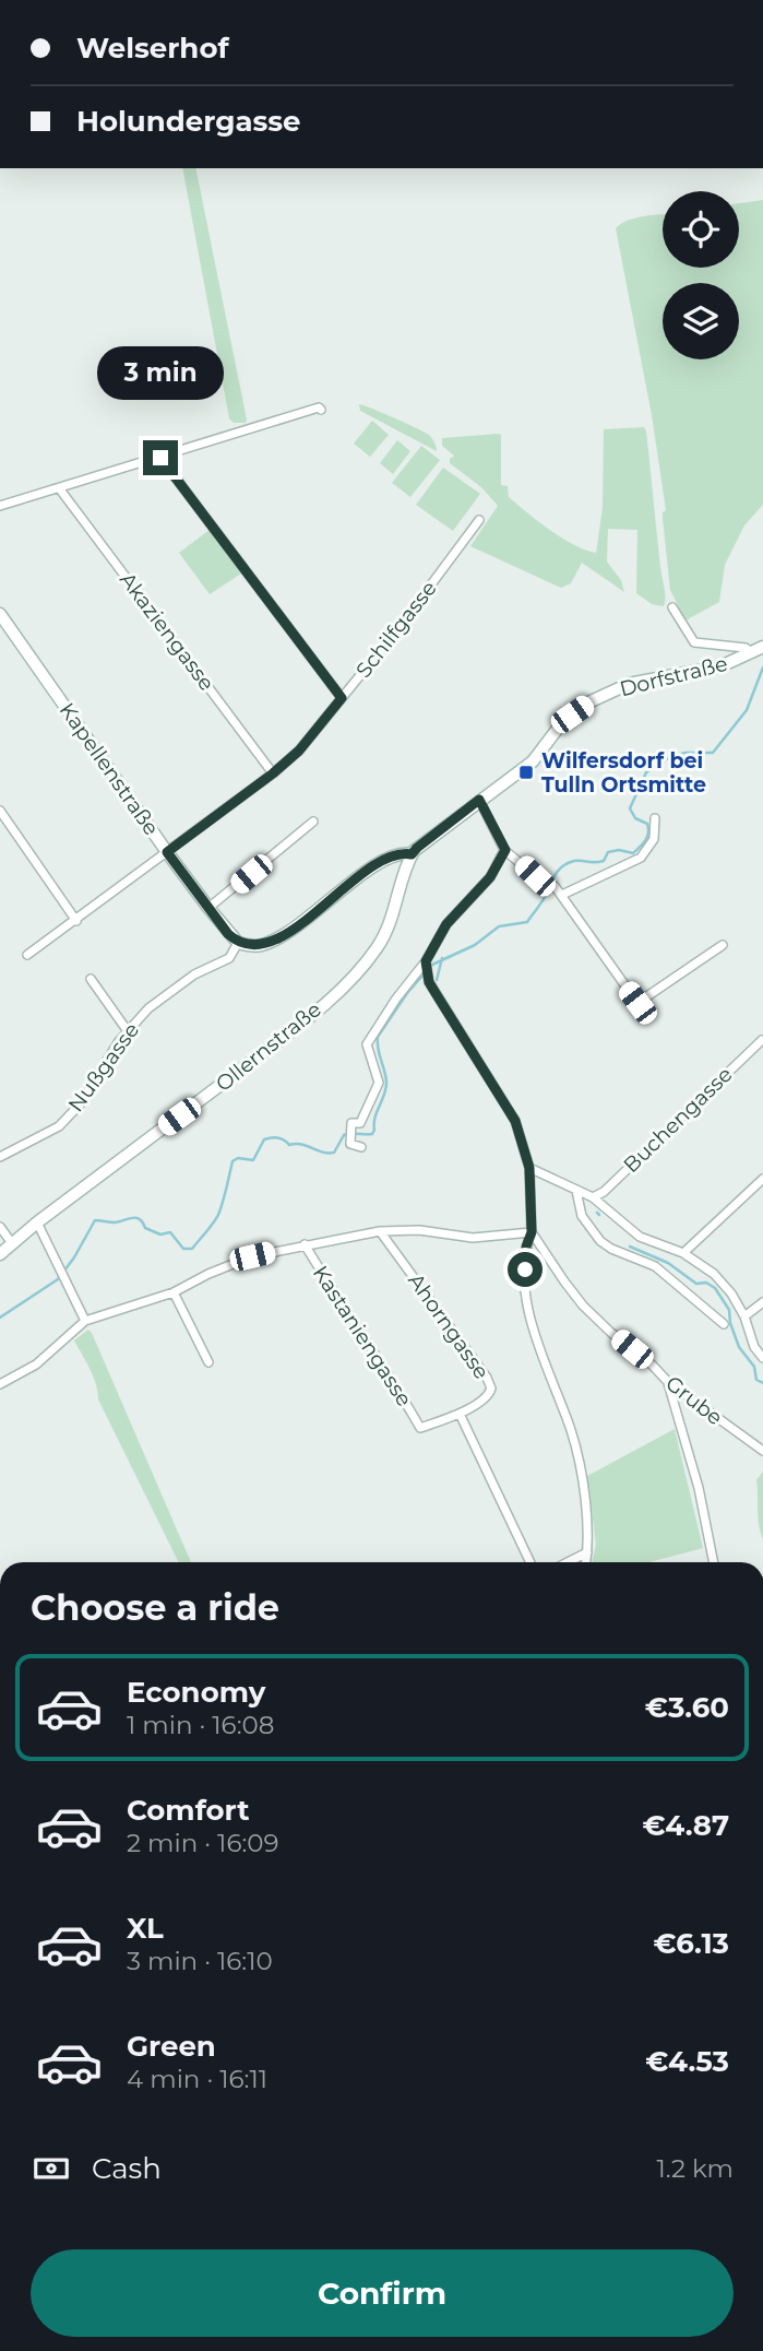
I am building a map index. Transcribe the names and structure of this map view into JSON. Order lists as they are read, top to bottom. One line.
{"streets":{"street":["Schilfgasse","Akaziengasse","Dorfstraße","Kapellenstraße","Ollernstraße","Nußgasse","Buchengasse","Ahorngasse","Kastaniengasse","Grube"]},"crossings":[["Schilfgasse","Akaziengasse"],["Schilfgasse","Kapellenstraße"],["Dorfstraße","Ollernstraße"],["Kapellenstraße","Nußgasse"],["Ahorngasse","Kastaniengasse"]],"places":{"transit":["Wilfersdorf bei Tulln Ortsmitte"]},"page":{"banner":["Welserhof","Holundergasse"],"bubble":"3 min","heading":"Choose a ride","list":[{"name":"Economy","note":"1 min · 16:08","value":"€3.60"},{"name":"Comfort","note":"2 min · 16:09","value":"€4.87"},{"name":"XL","note":"3 min · 16:10","value":"€6.13"},{"name":"Green","note":"4 min · 16:11","value":"€4.53"}],"pay":["Cash","1.2 km"],"buttons":"Confirm"}}
